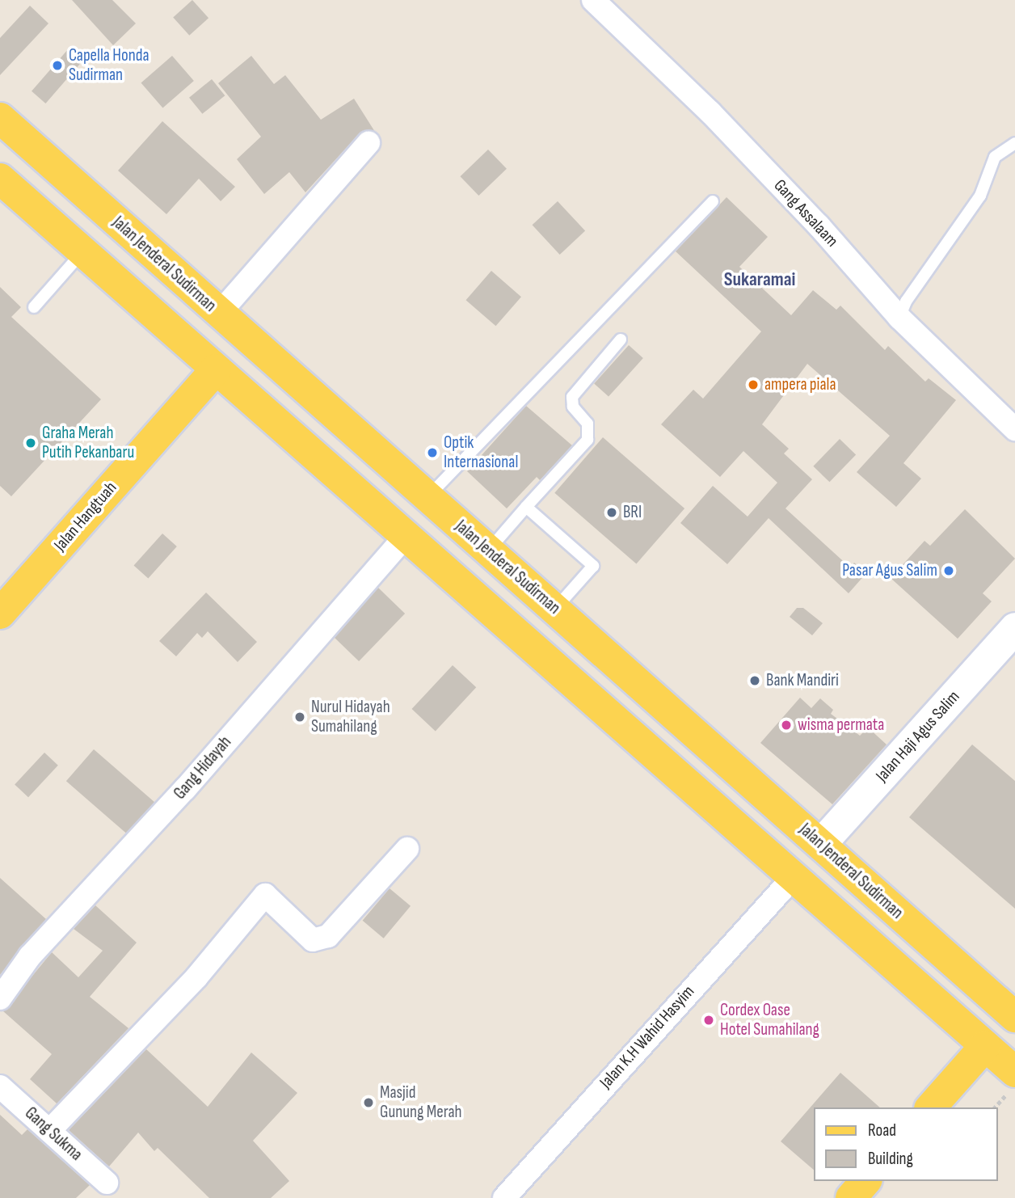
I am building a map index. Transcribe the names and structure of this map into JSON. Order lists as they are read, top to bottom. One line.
{"streets":{"main road":["Jalan Jenderal Sudirman","Jalan Hangtuah"],"street":["Gang Assalaam","Jalan Haji Agus Salim","Gang Hidayah","Jalan K.H Wahid Hasyim","Gang Sukma"]},"crossings":[["Jalan Jenderal Sudirman","Jalan Haji Agus Salim"]],"districts":["Sukaramai"],"places":["Capella Honda Sudirman","ampera piala","Graha Merah Putih Pekanbaru","Optik Internasional","BRI","Pasar Agus Salim","Bank Mandiri","Nurul Hidayah Sumahilang","wisma permata","Cordex Oase Hotel Sumahilang","Masjid Gunung Merah"],"legend":["Road","Building"]}
